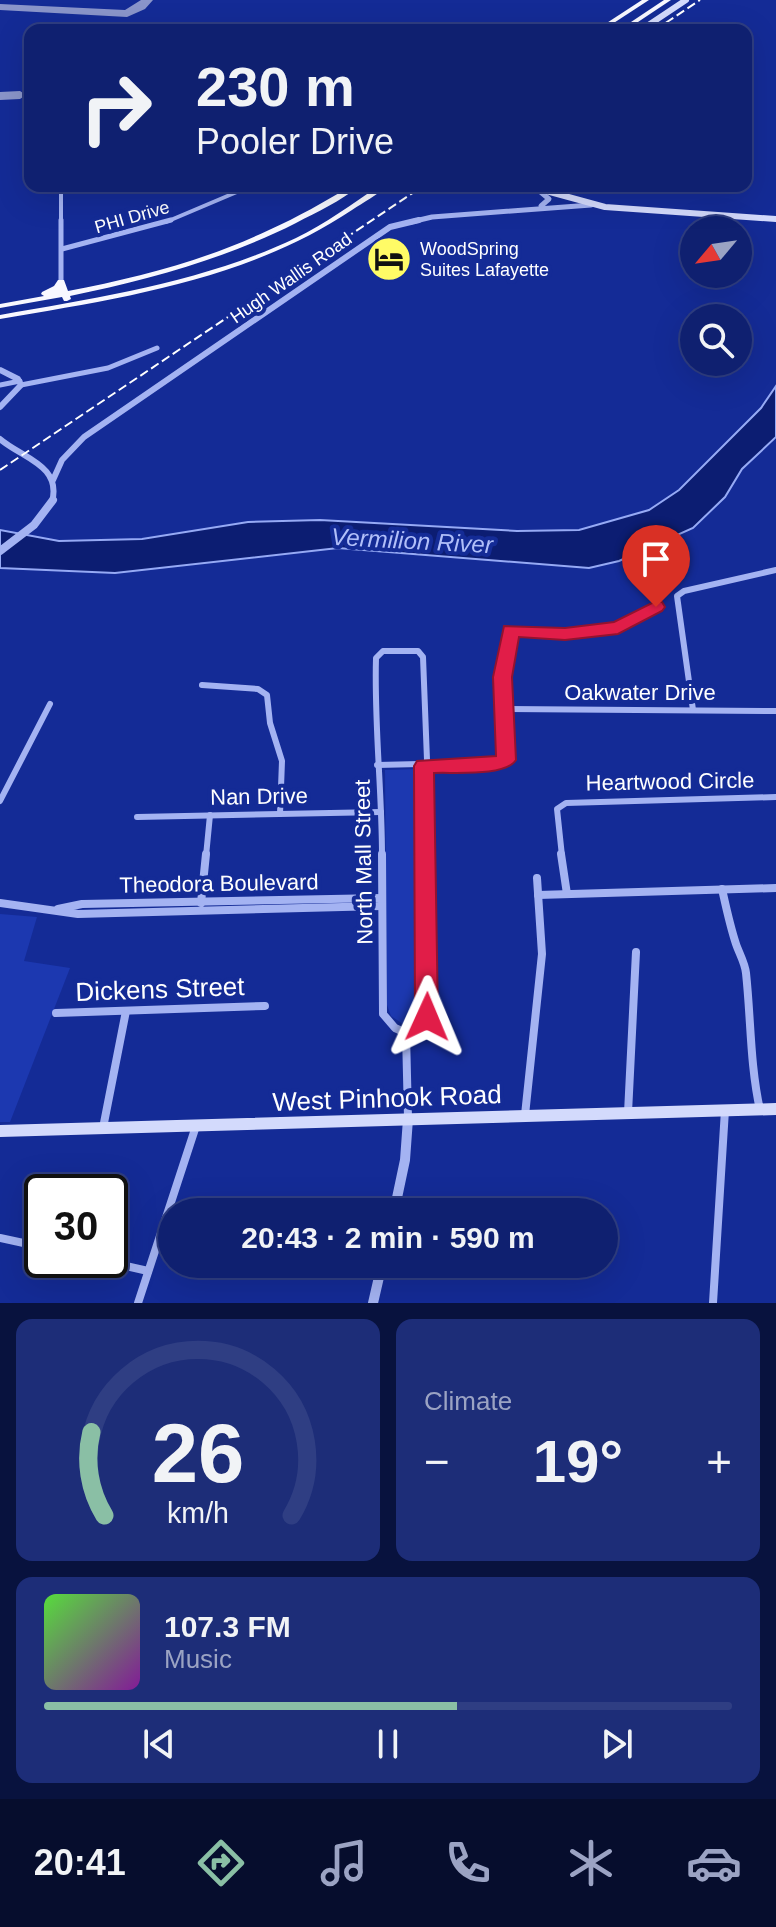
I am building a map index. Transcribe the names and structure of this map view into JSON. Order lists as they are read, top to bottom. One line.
{"streets":{"main road":["West Pinhook Road"],"street":["PHI Drive","Hugh Wallis Road","Oakwater Drive","Heartwood Circle","Nan Drive","North Mall Street","Theodora Boulevard","Dickens Street"]},"crossings":[["Nan Drive","North Mall Street"],["North Mall Street","Theodora Boulevard"]],"water":["Vermilion River"],"places":{"hotel":["WoodSpring Suites Lafayette"]},"north":"bottom left","page":{"turn":["230 m","Pooler Drive"],"limit":"30","trip":"20:43 · 2 min · 590 m","tile":"Climate","heat":["−","19°","+"],"song":["107.3 FM","Music"],"tabs":"20:41","gauge":["26","km/h"]}}
